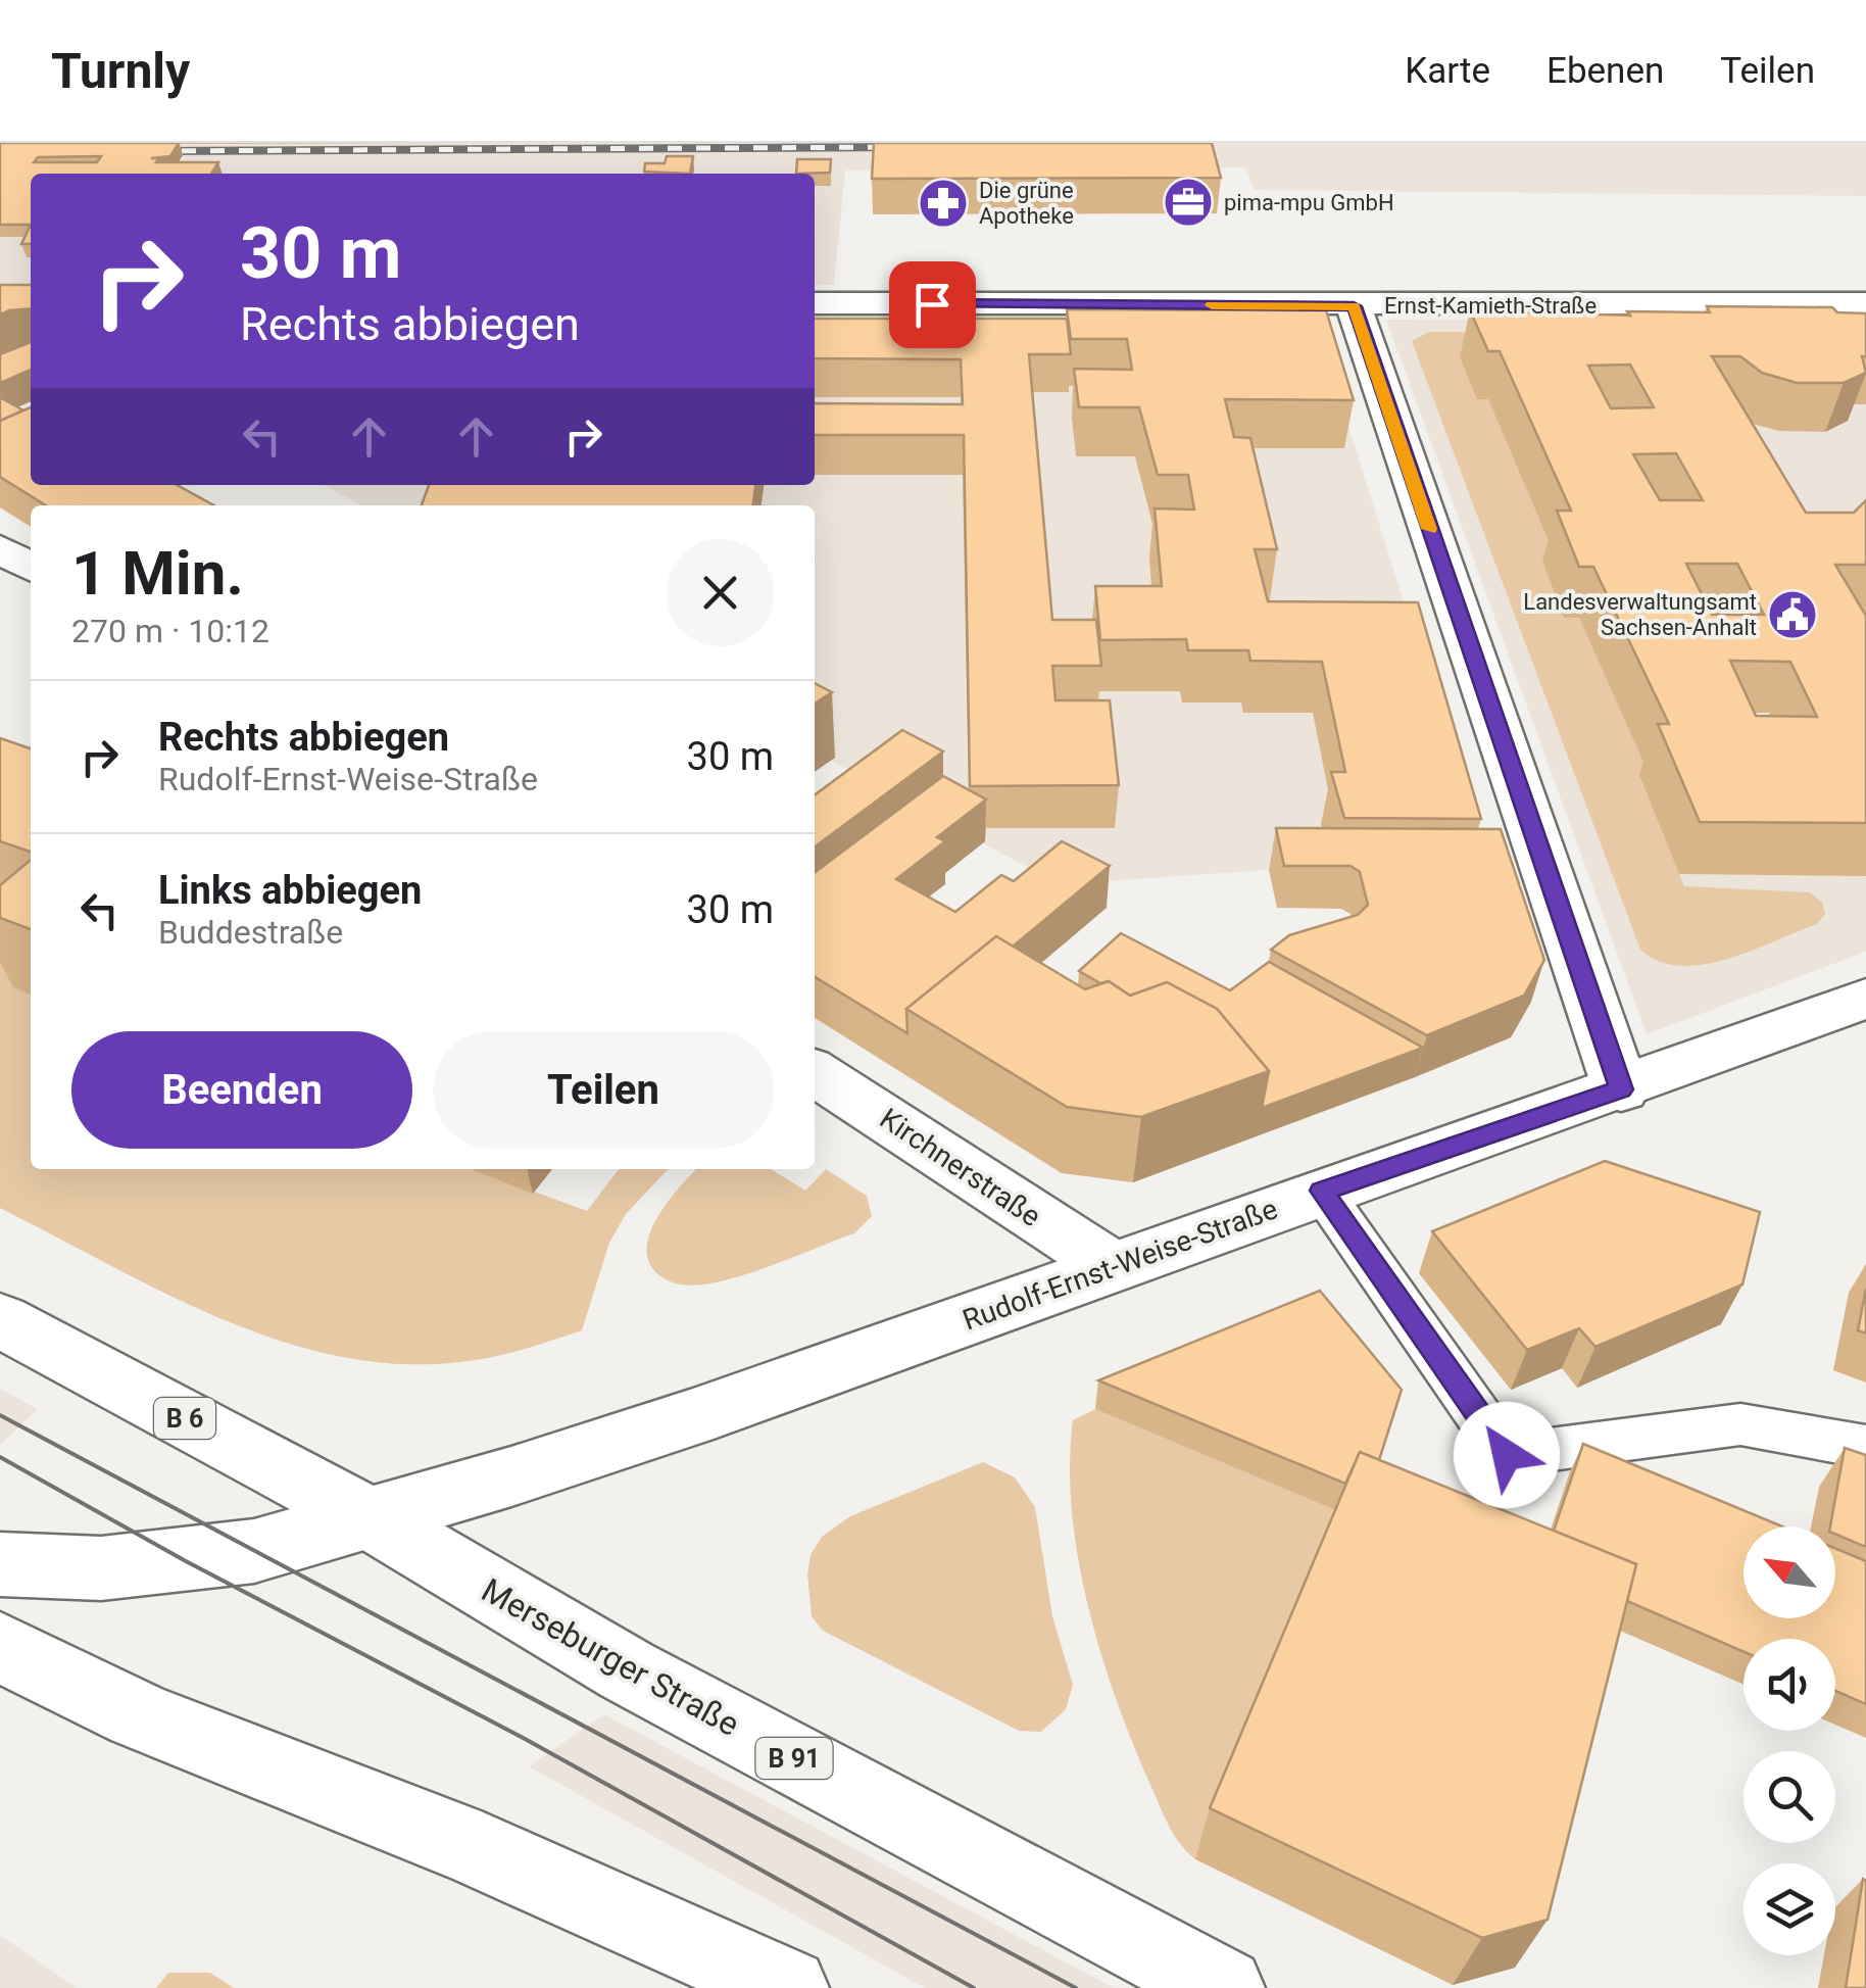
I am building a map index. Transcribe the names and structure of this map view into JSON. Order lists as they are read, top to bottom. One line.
{"streets":{"street":["Ernst-Kamieth-Straße","Kirchnerstraße","Rudolf-Ernst-Weise-Straße","B 6","Merseburger Straße","B 91"]},"crossings":[["Kirchnerstraße","Rudolf-Ernst-Weise-Straße"],["Rudolf-Ernst-Weise-Straße","Merseburger Straße"]],"places":{"office":["pima-mpu GmbH"],"pharmacy":["Die grüne Apotheke"],"public building":["Landesverwaltungsamt Sachsen-Anhalt"]},"north":"top left","page":{"header":"Turnly","nav":["Karte","Ebenen","Teilen"],"turn":["30 m","Rechts abbiegen"],"heading":["1 Min.","270 m · 10:12"],"list":[{"name":"Rechts abbiegen","note":"Rudolf-Ernst-Weise-Straße","value":"30 m"},{"name":"Links abbiegen","note":"Buddestraße","value":"30 m"}],"buttons":["Beenden","Teilen"]}}
